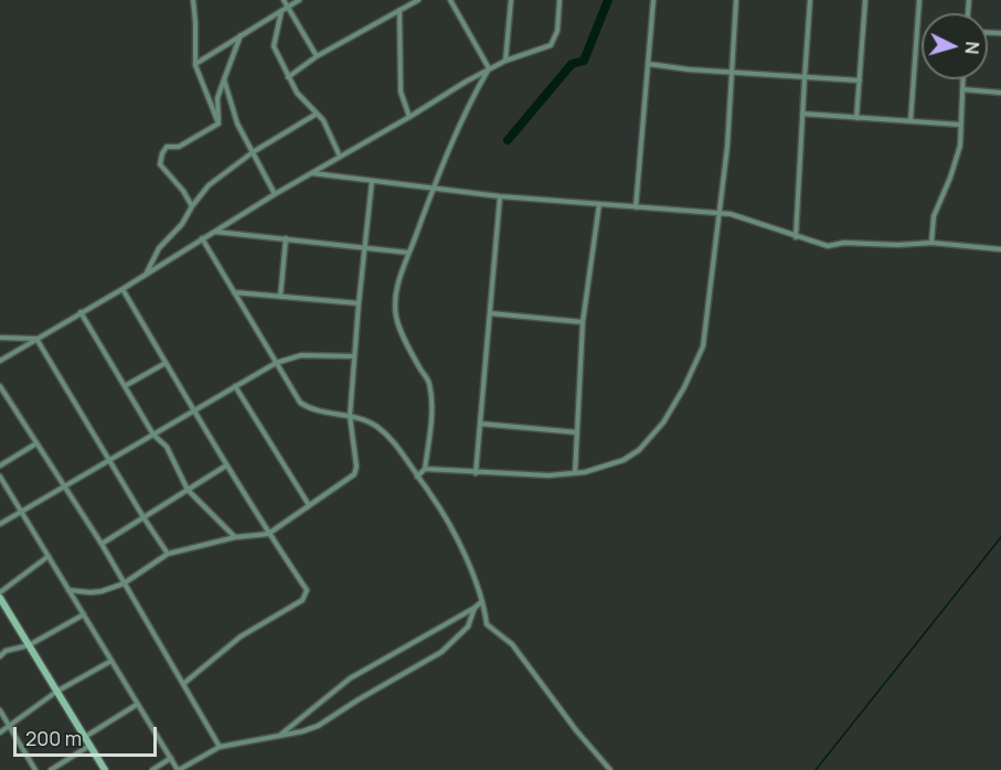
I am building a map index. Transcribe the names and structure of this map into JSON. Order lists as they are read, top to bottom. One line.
{"scale_bar":"200 m","north":"right"}
